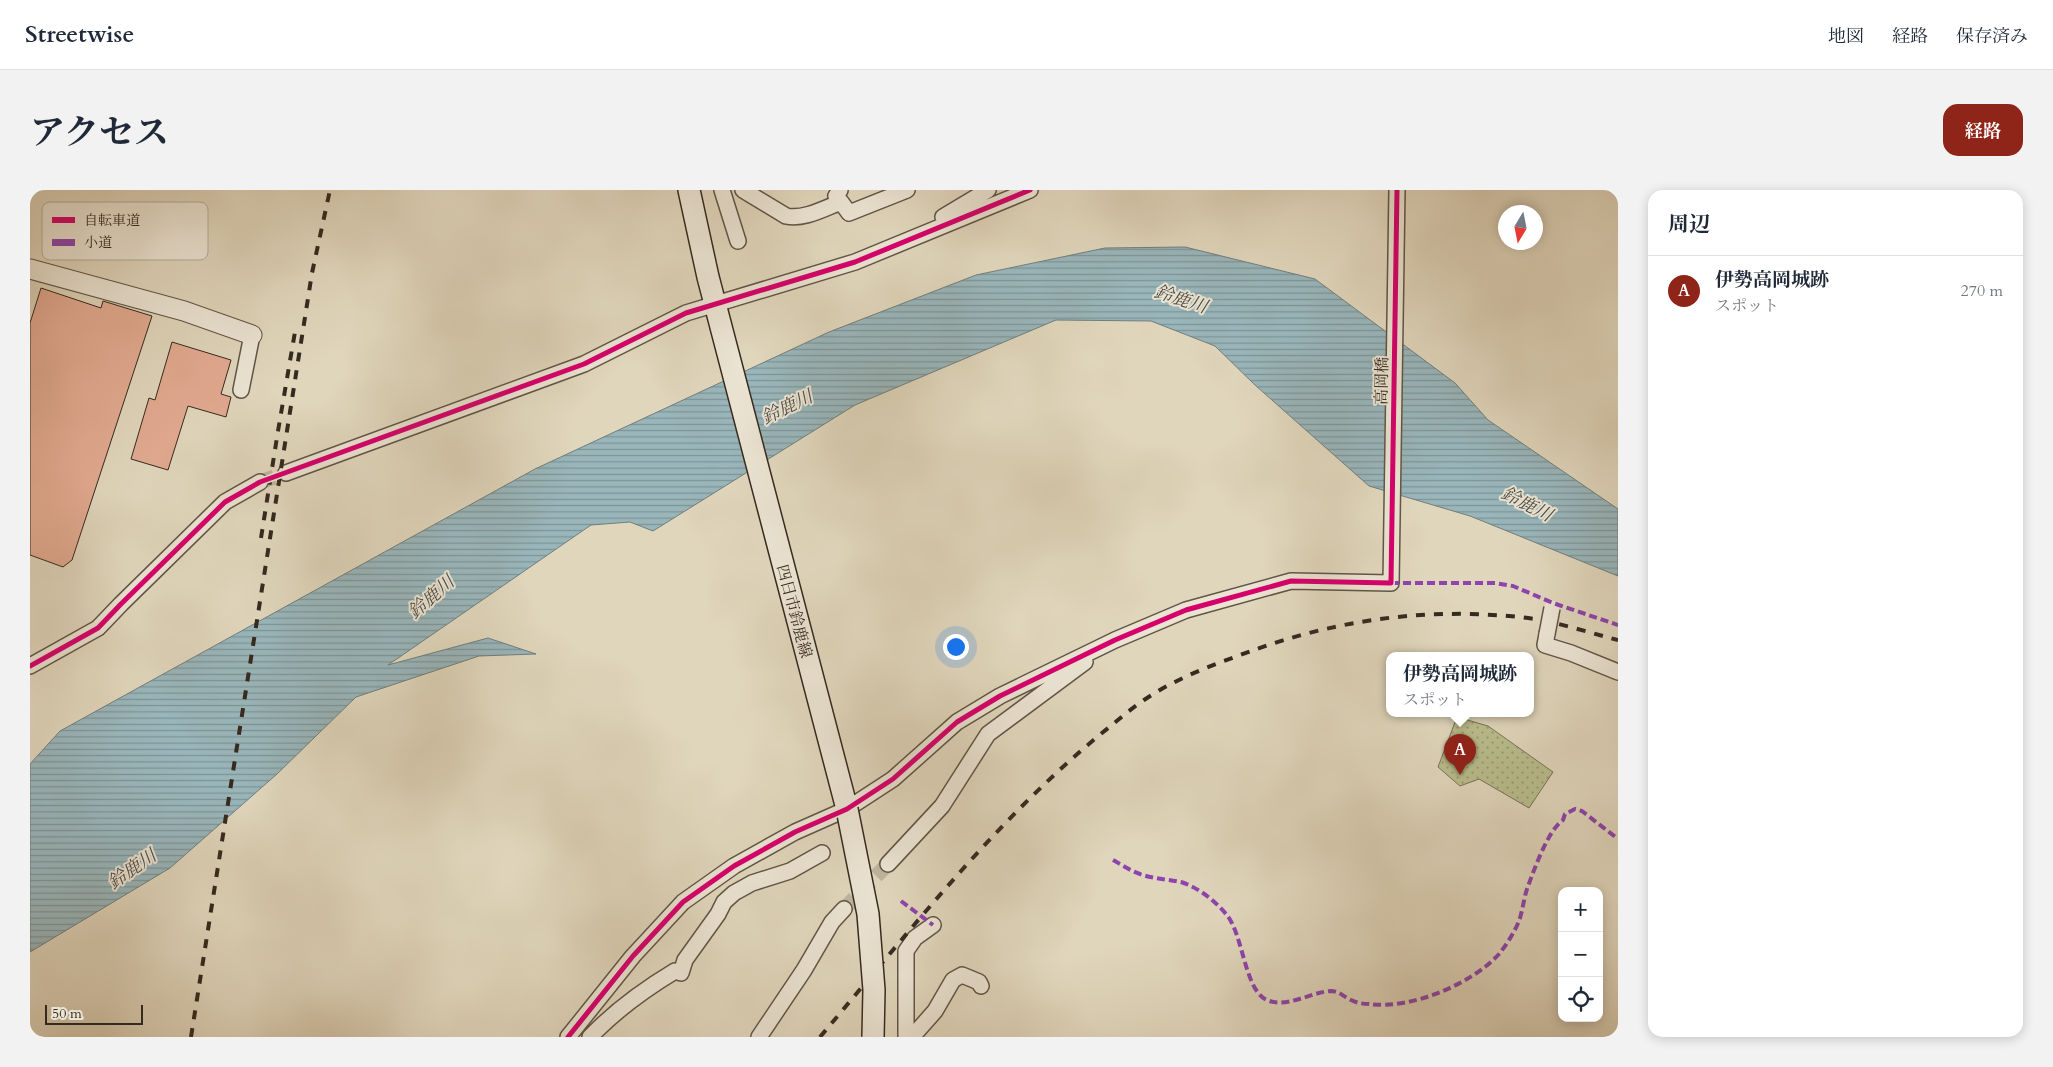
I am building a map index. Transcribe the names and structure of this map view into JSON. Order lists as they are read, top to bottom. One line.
{"streets":{"main road":["四日市鈴鹿線"],"street":["高岡橋"]},"water":["鈴鹿川"],"legend":["自転車道","小道"],"scale_bar":"50 m","north":"bottom","page":{"header":"Streetwise","nav":["地図","経路","保存済み"],"title":"アクセス","buttons":"経路","heading":"周辺","list":[{"mark":"A","name":"伊勢高岡城跡","note":"スポット","value":"270 m"}],"popup":["伊勢高岡城跡","スポット"],"pins":"A","map_buttons":["+","−"],"scale":"50 m"}}
